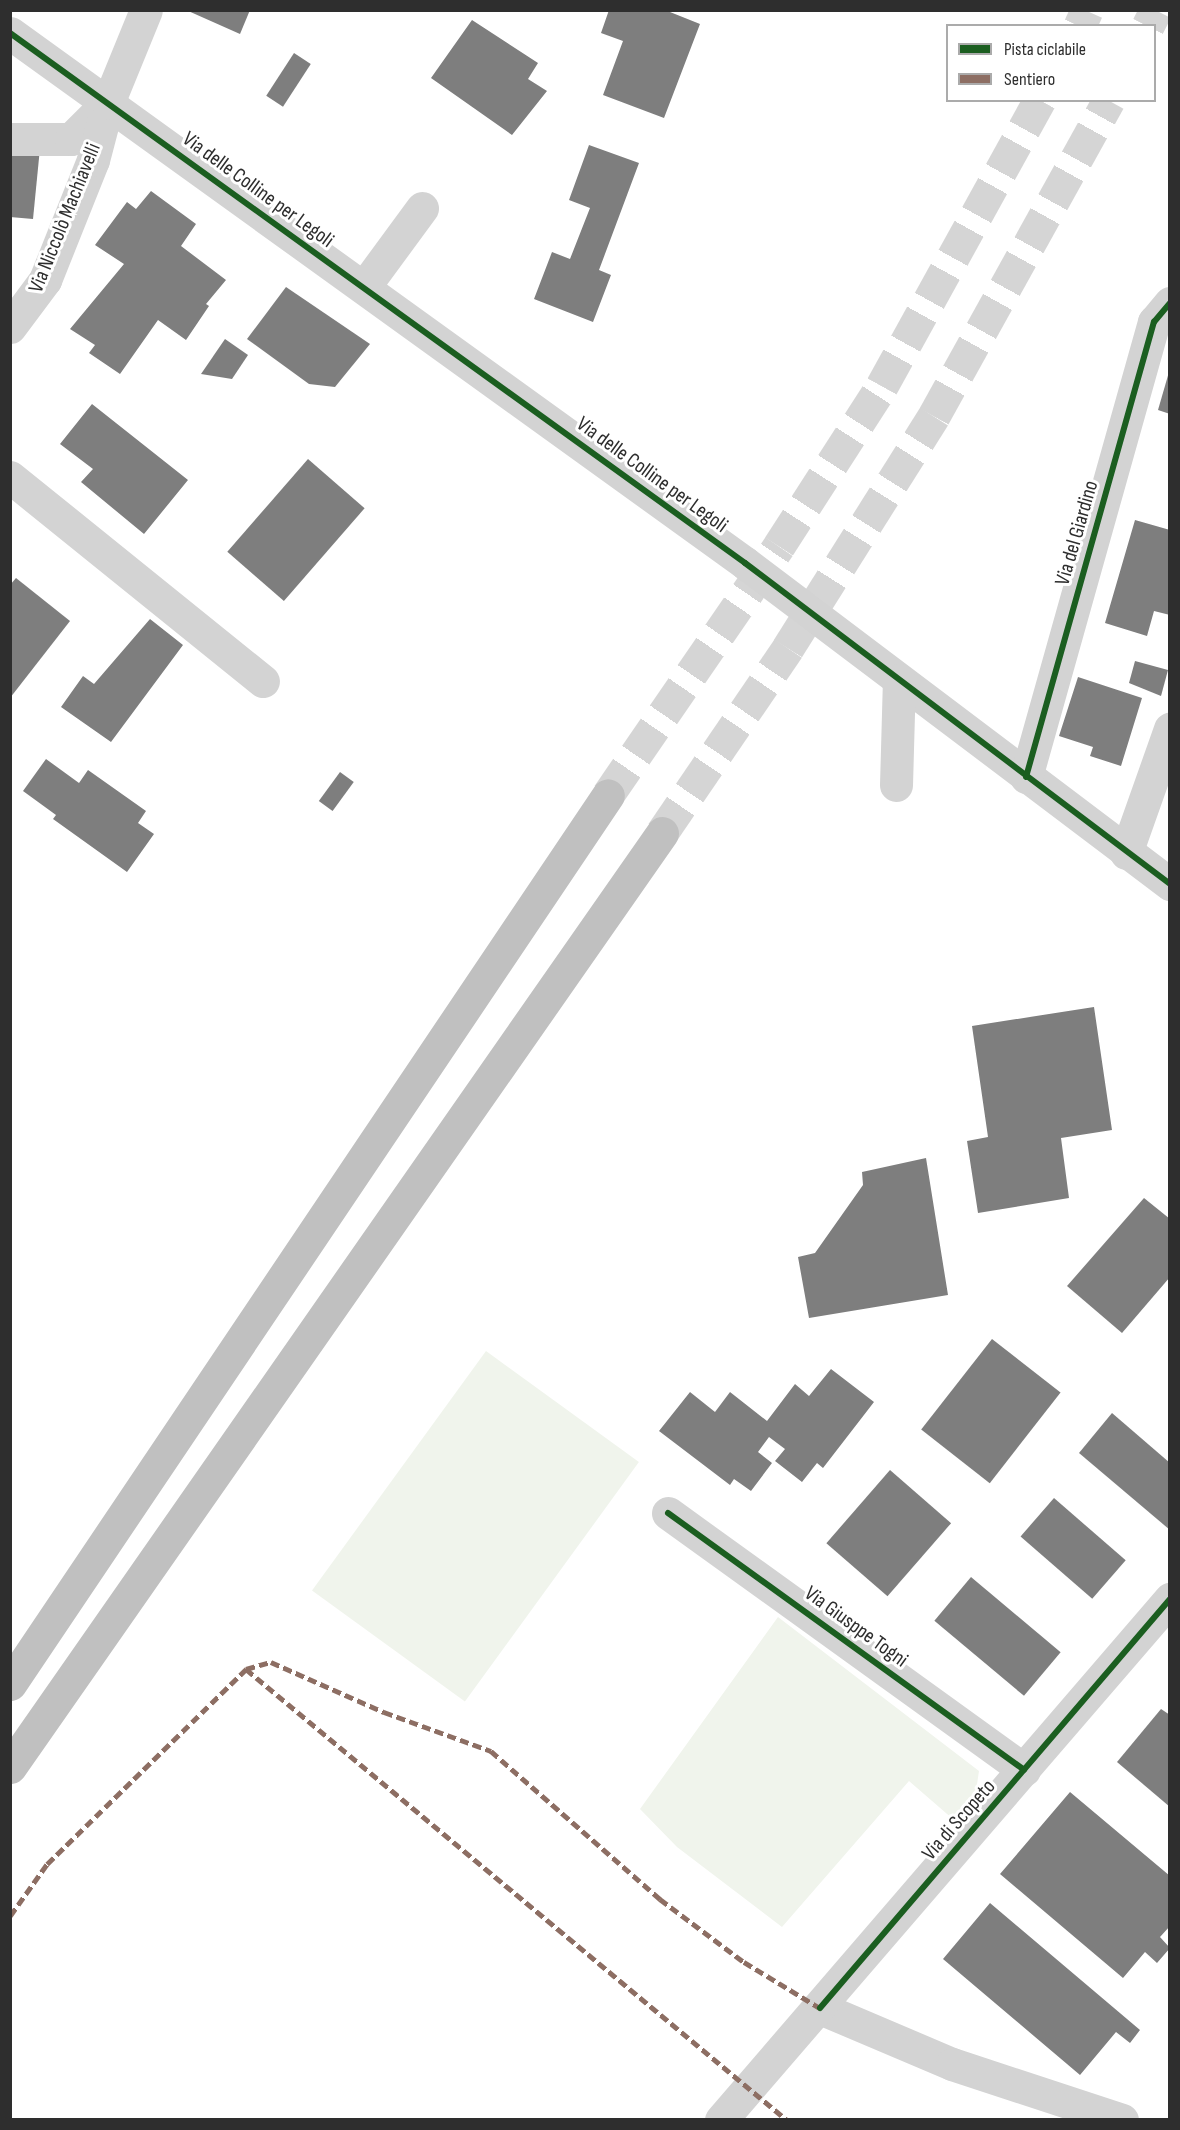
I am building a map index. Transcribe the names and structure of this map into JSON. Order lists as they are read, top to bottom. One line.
{"streets":{"street":["Via delle Colline per Legoli","Via Niccolò Machiavelli","Via del Giardino","Via Giusppe Togni","Via di Scopeto"]},"crossings":[["Via delle Colline per Legoli","Via Niccolò Machiavelli"],["Via delle Colline per Legoli","Via del Giardino"],["Via Giusppe Togni","Via di Scopeto"]],"legend":["Pista ciclabile","Sentiero"]}
